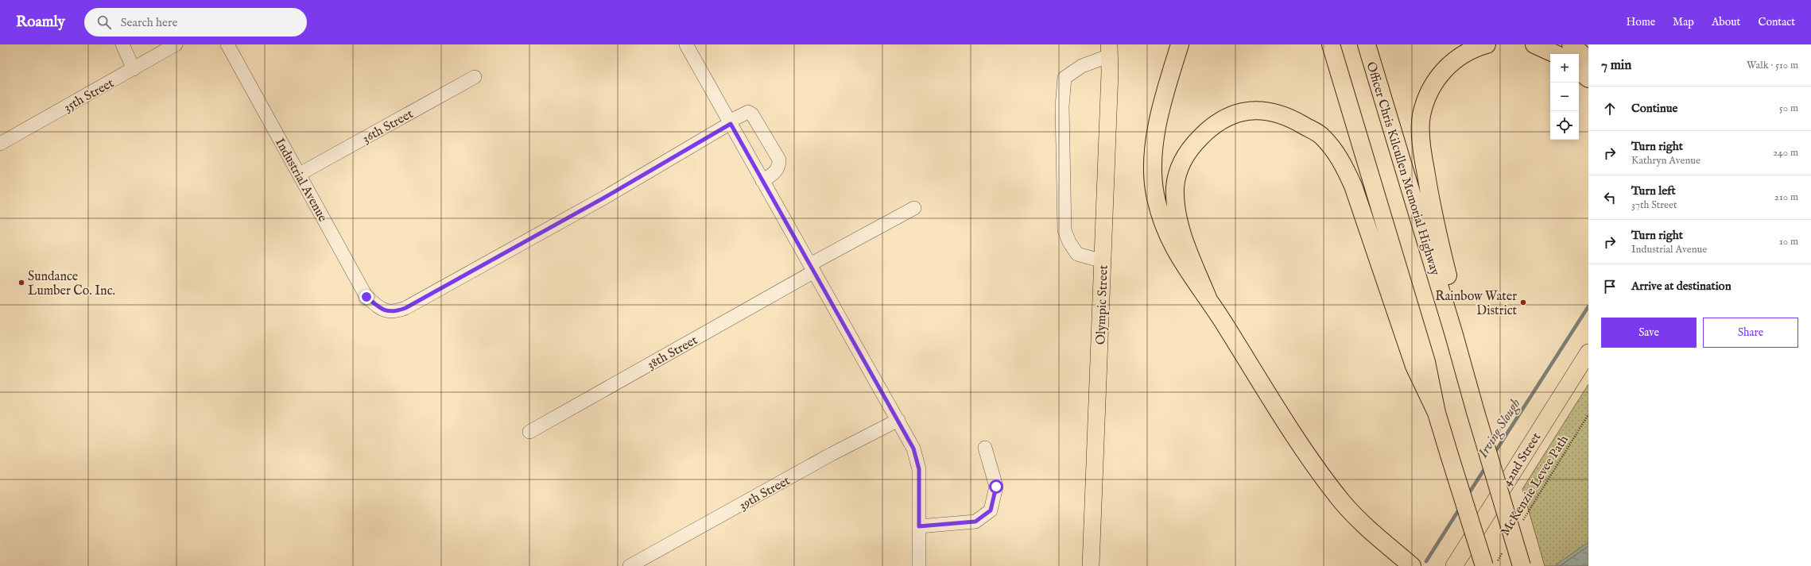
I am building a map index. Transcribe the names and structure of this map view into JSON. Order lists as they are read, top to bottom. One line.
{"streets":{"highway":["Officer Chris Kilcullen Memorial Highway"],"main road":["Olympic Street","42nd Street"],"street":["35th Street","36th Street","Industrial Avenue","38th Street","39th Street"],"path":["McKenzie Levee Path"]},"crossings":[["36th Street","Industrial Avenue"]],"water":["Irving Slough"],"places":["Sundance Lumber Co. Inc.","Rainbow Water District"],"page":{"header":"Roamly","search":"Search here","nav":["Home","Map","About","Contact"],"heading":["7 min","Walk · 510 m"],"map_buttons":["+","−"],"list":[["Continue","50 m"],["Turn right","Kathryn Avenue","240 m"],["Turn left","37th Street","210 m"],["Turn right","Industrial Avenue","10 m"],"Arrive at destination"],"buttons":["Save","Share"]}}
